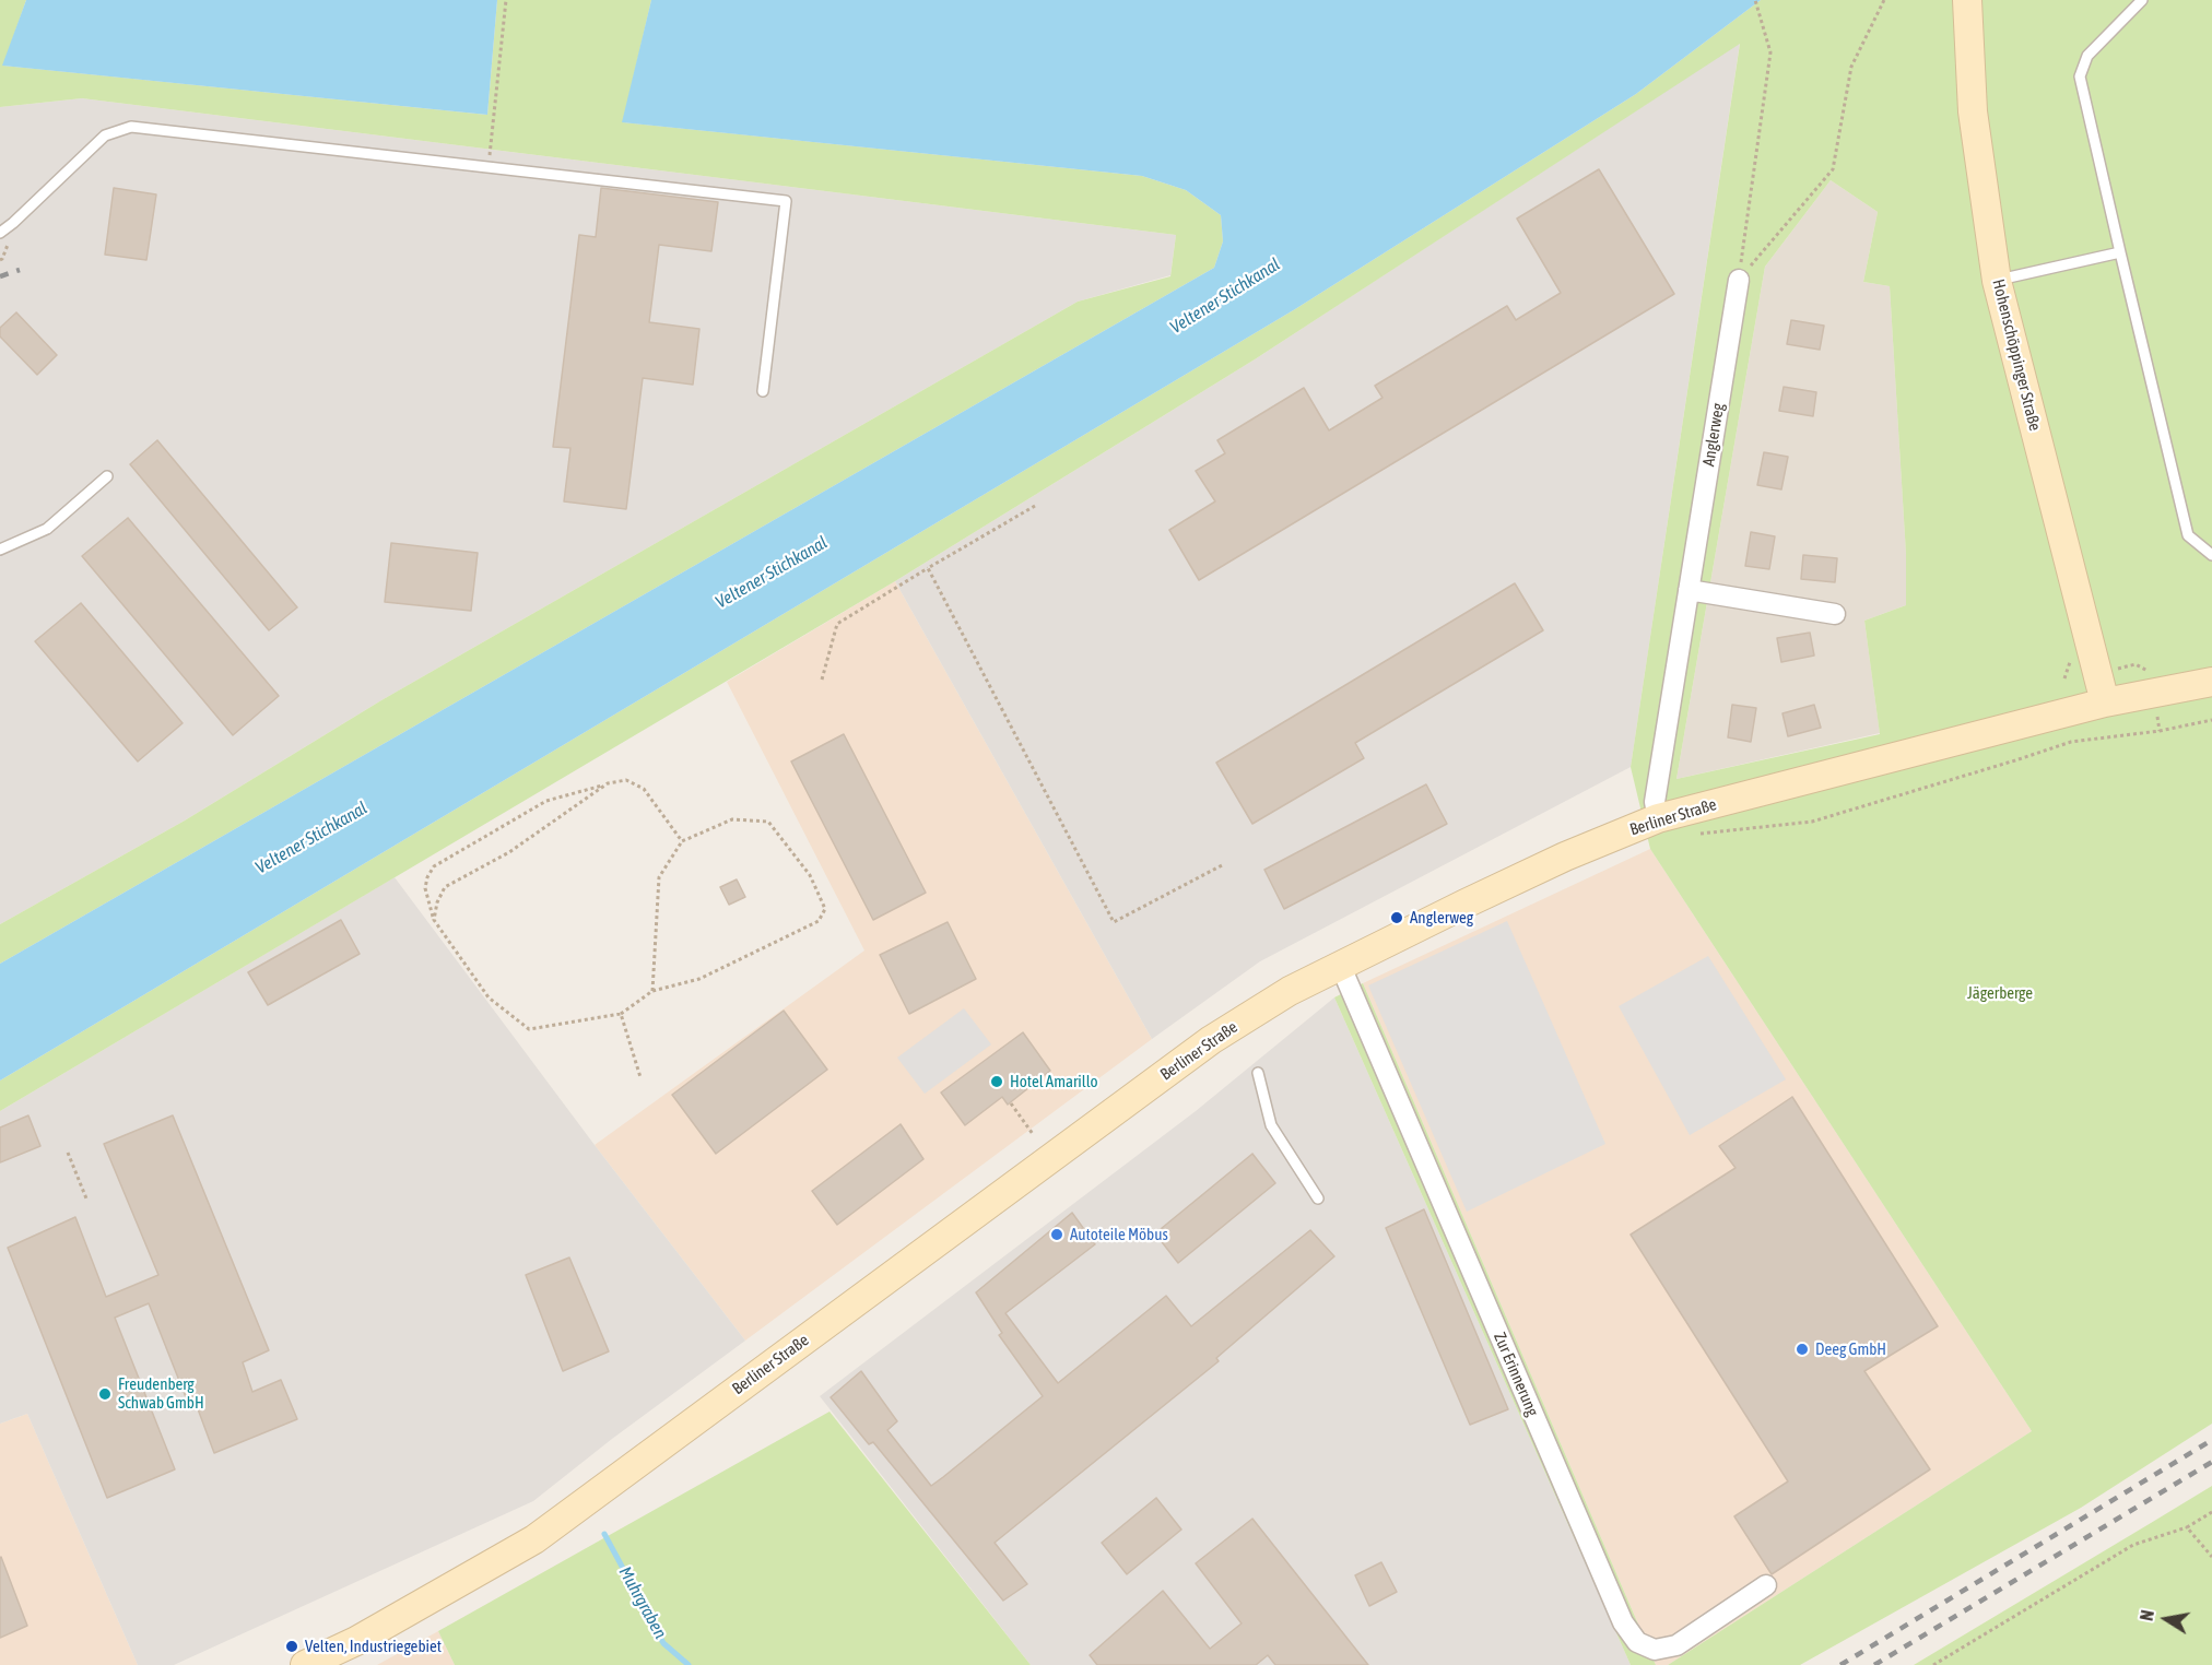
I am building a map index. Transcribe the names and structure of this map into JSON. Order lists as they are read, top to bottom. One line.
{"streets":{"main road":["Hohenschöppinger Straße","Berliner Straße"],"street":["Anglerweg","Zur Erinnerung"]},"crossings":[["Hohenschöppinger Straße","Berliner Straße"],["Anglerweg","Berliner Straße"],["Berliner Straße","Zur Erinnerung"]],"water":["Veltener Stichkanal","Muhrgraben"],"parks":["Jägerberge"],"places":["Anglerweg","Hotel Amarillo","Autoteile Möbus","Deeg GmbH","Freudenberg Schwab GmbH","Velten, Industriegebiet"],"north":"left"}
